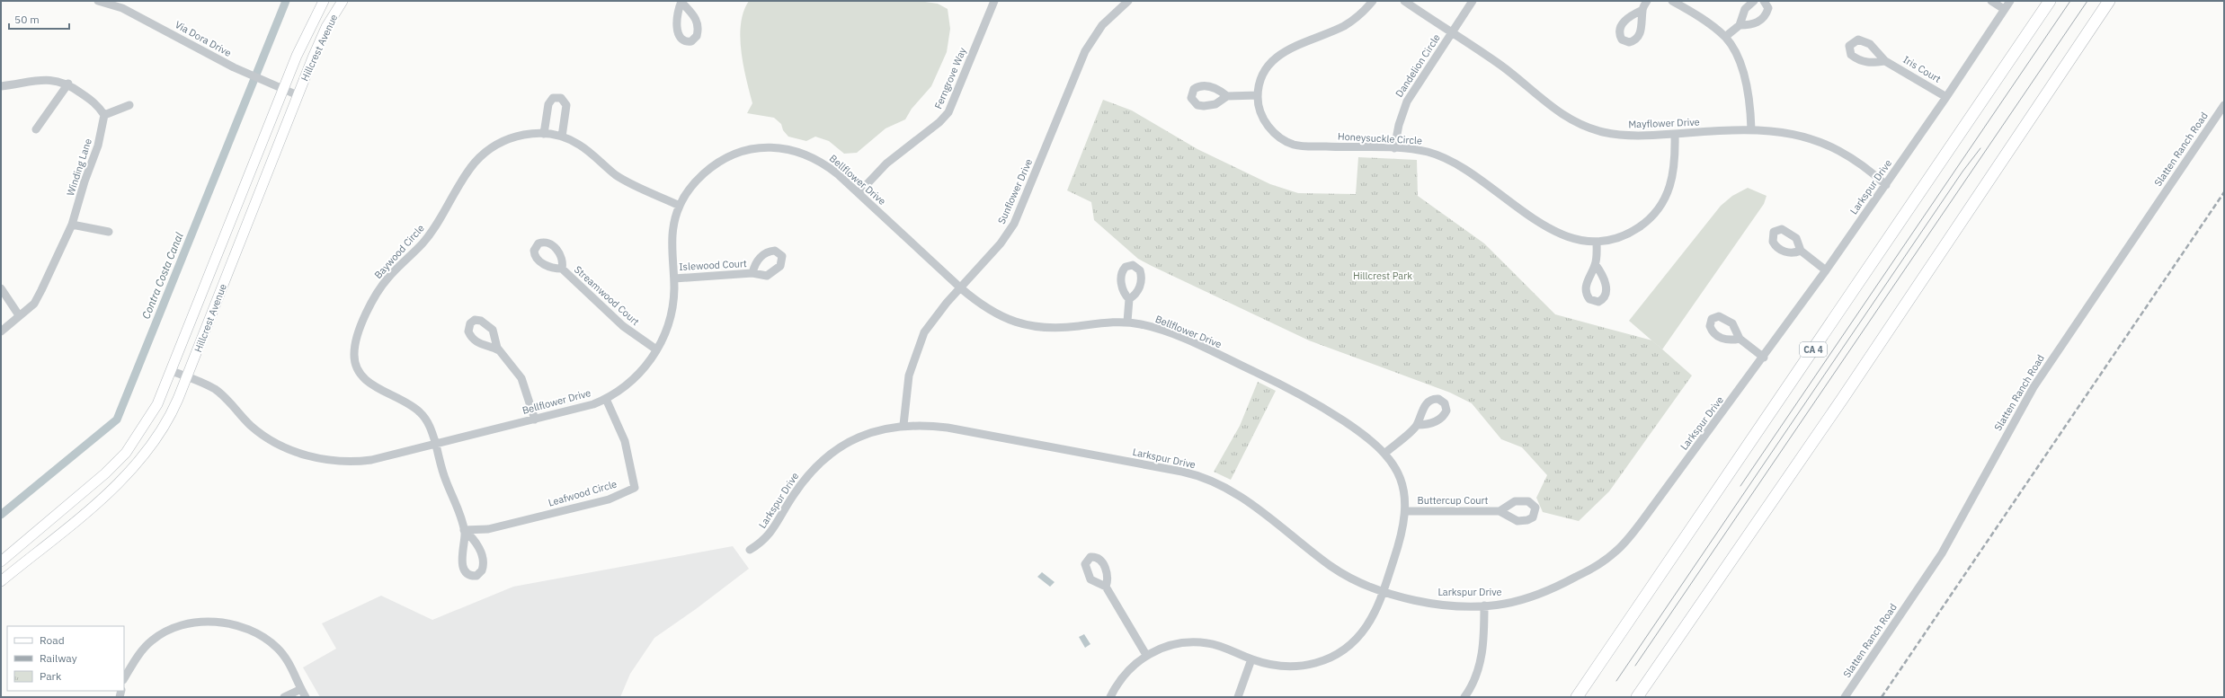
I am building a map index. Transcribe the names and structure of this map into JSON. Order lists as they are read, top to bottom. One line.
{"streets":{"highway":["CA 4"],"main road":["Hillcrest Avenue"],"street":["Via Dora Drive","Dandelion Circle","Iris Court","Ferngrove Way","Mayflower Drive","Honeysuckle Circle","Slatten Ranch Road","Winding Lane","Bellflower Drive","Larkspur Drive","Sunflower Drive","Baywood Circle","Islewood Court","Streamwood Court","Leafwood Circle","Buttercup Court"]},"crossings":[["Via Dora Drive","Hillcrest Avenue"],["Hillcrest Avenue","Bellflower Drive"],["Dandelion Circle","Mayflower Drive"],["Dandelion Circle","Honeysuckle Circle"],["Iris Court","Larkspur Drive"],["Ferngrove Way","Bellflower Drive"],["Mayflower Drive","Honeysuckle Circle"],["Mayflower Drive","Larkspur Drive"],["Bellflower Drive","Larkspur Drive"],["Bellflower Drive","Sunflower Drive"],["Bellflower Drive","Baywood Circle"],["Bellflower Drive","Islewood Court"],["Bellflower Drive","Streamwood Court"],["Bellflower Drive","Leafwood Circle"],["Bellflower Drive","Buttercup Court"],["Larkspur Drive","Sunflower Drive"],["Baywood Circle","Leafwood Circle"]],"water":["Contra Costa Canal"],"parks":["Hillcrest Park"],"legend":["Road","Railway","Park"],"scale_bar":"50 m"}
